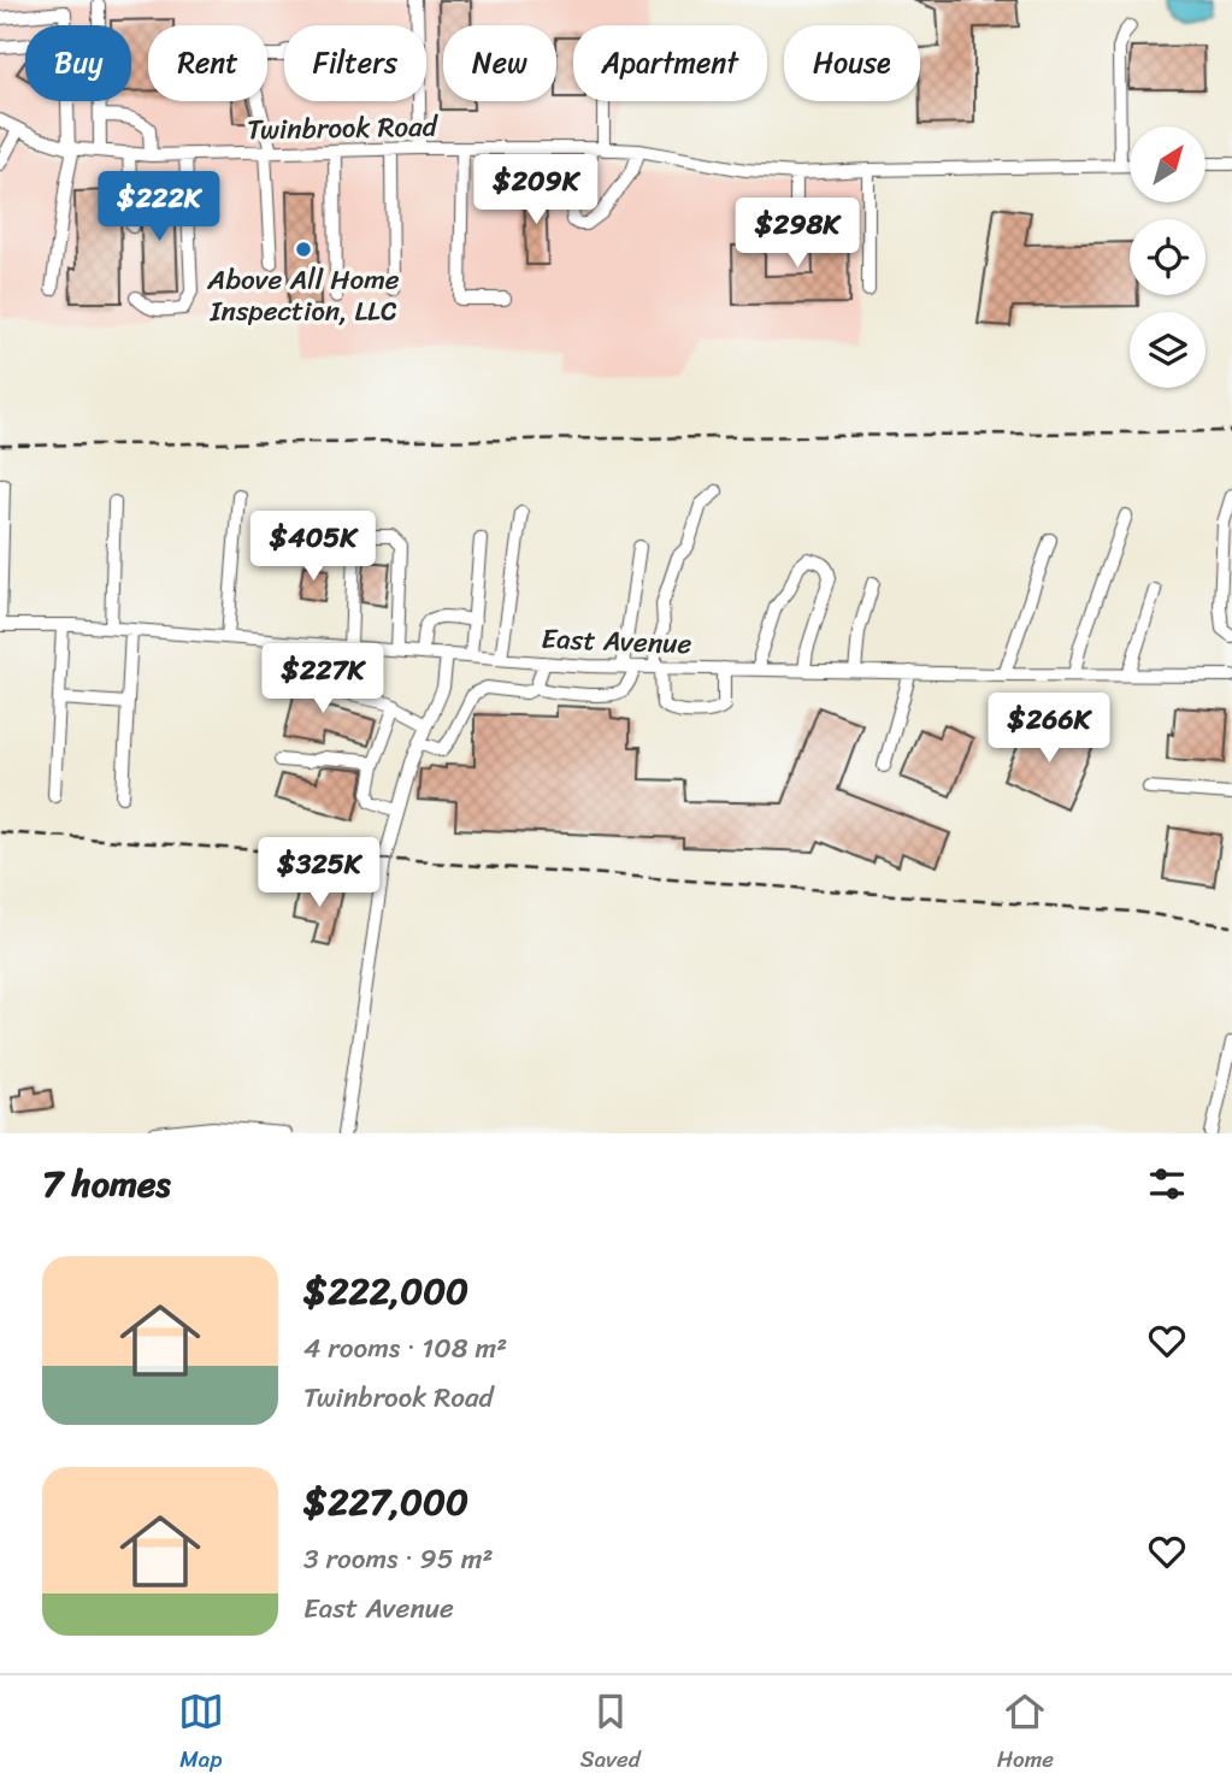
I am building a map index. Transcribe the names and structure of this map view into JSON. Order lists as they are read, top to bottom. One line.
{"streets":{"street":["Twinbrook Road","East Avenue"]},"places":["Above All Home Inspection, LLC"],"north":"top right","page":{"chip":["Buy","Rent","Filters","New","Apartment","House"],"price":["$209K","$222K","$298K","$405K","$227K","$266K","$325K"],"heading":"7 homes","list":[{"name":"$222,000","note":"4 rooms · 108 m² · Twinbrook Road"},{"name":"$227,000","note":"3 rooms · 95 m² · East Avenue"}],"tabs":["Map","Saved","Home"]}}
